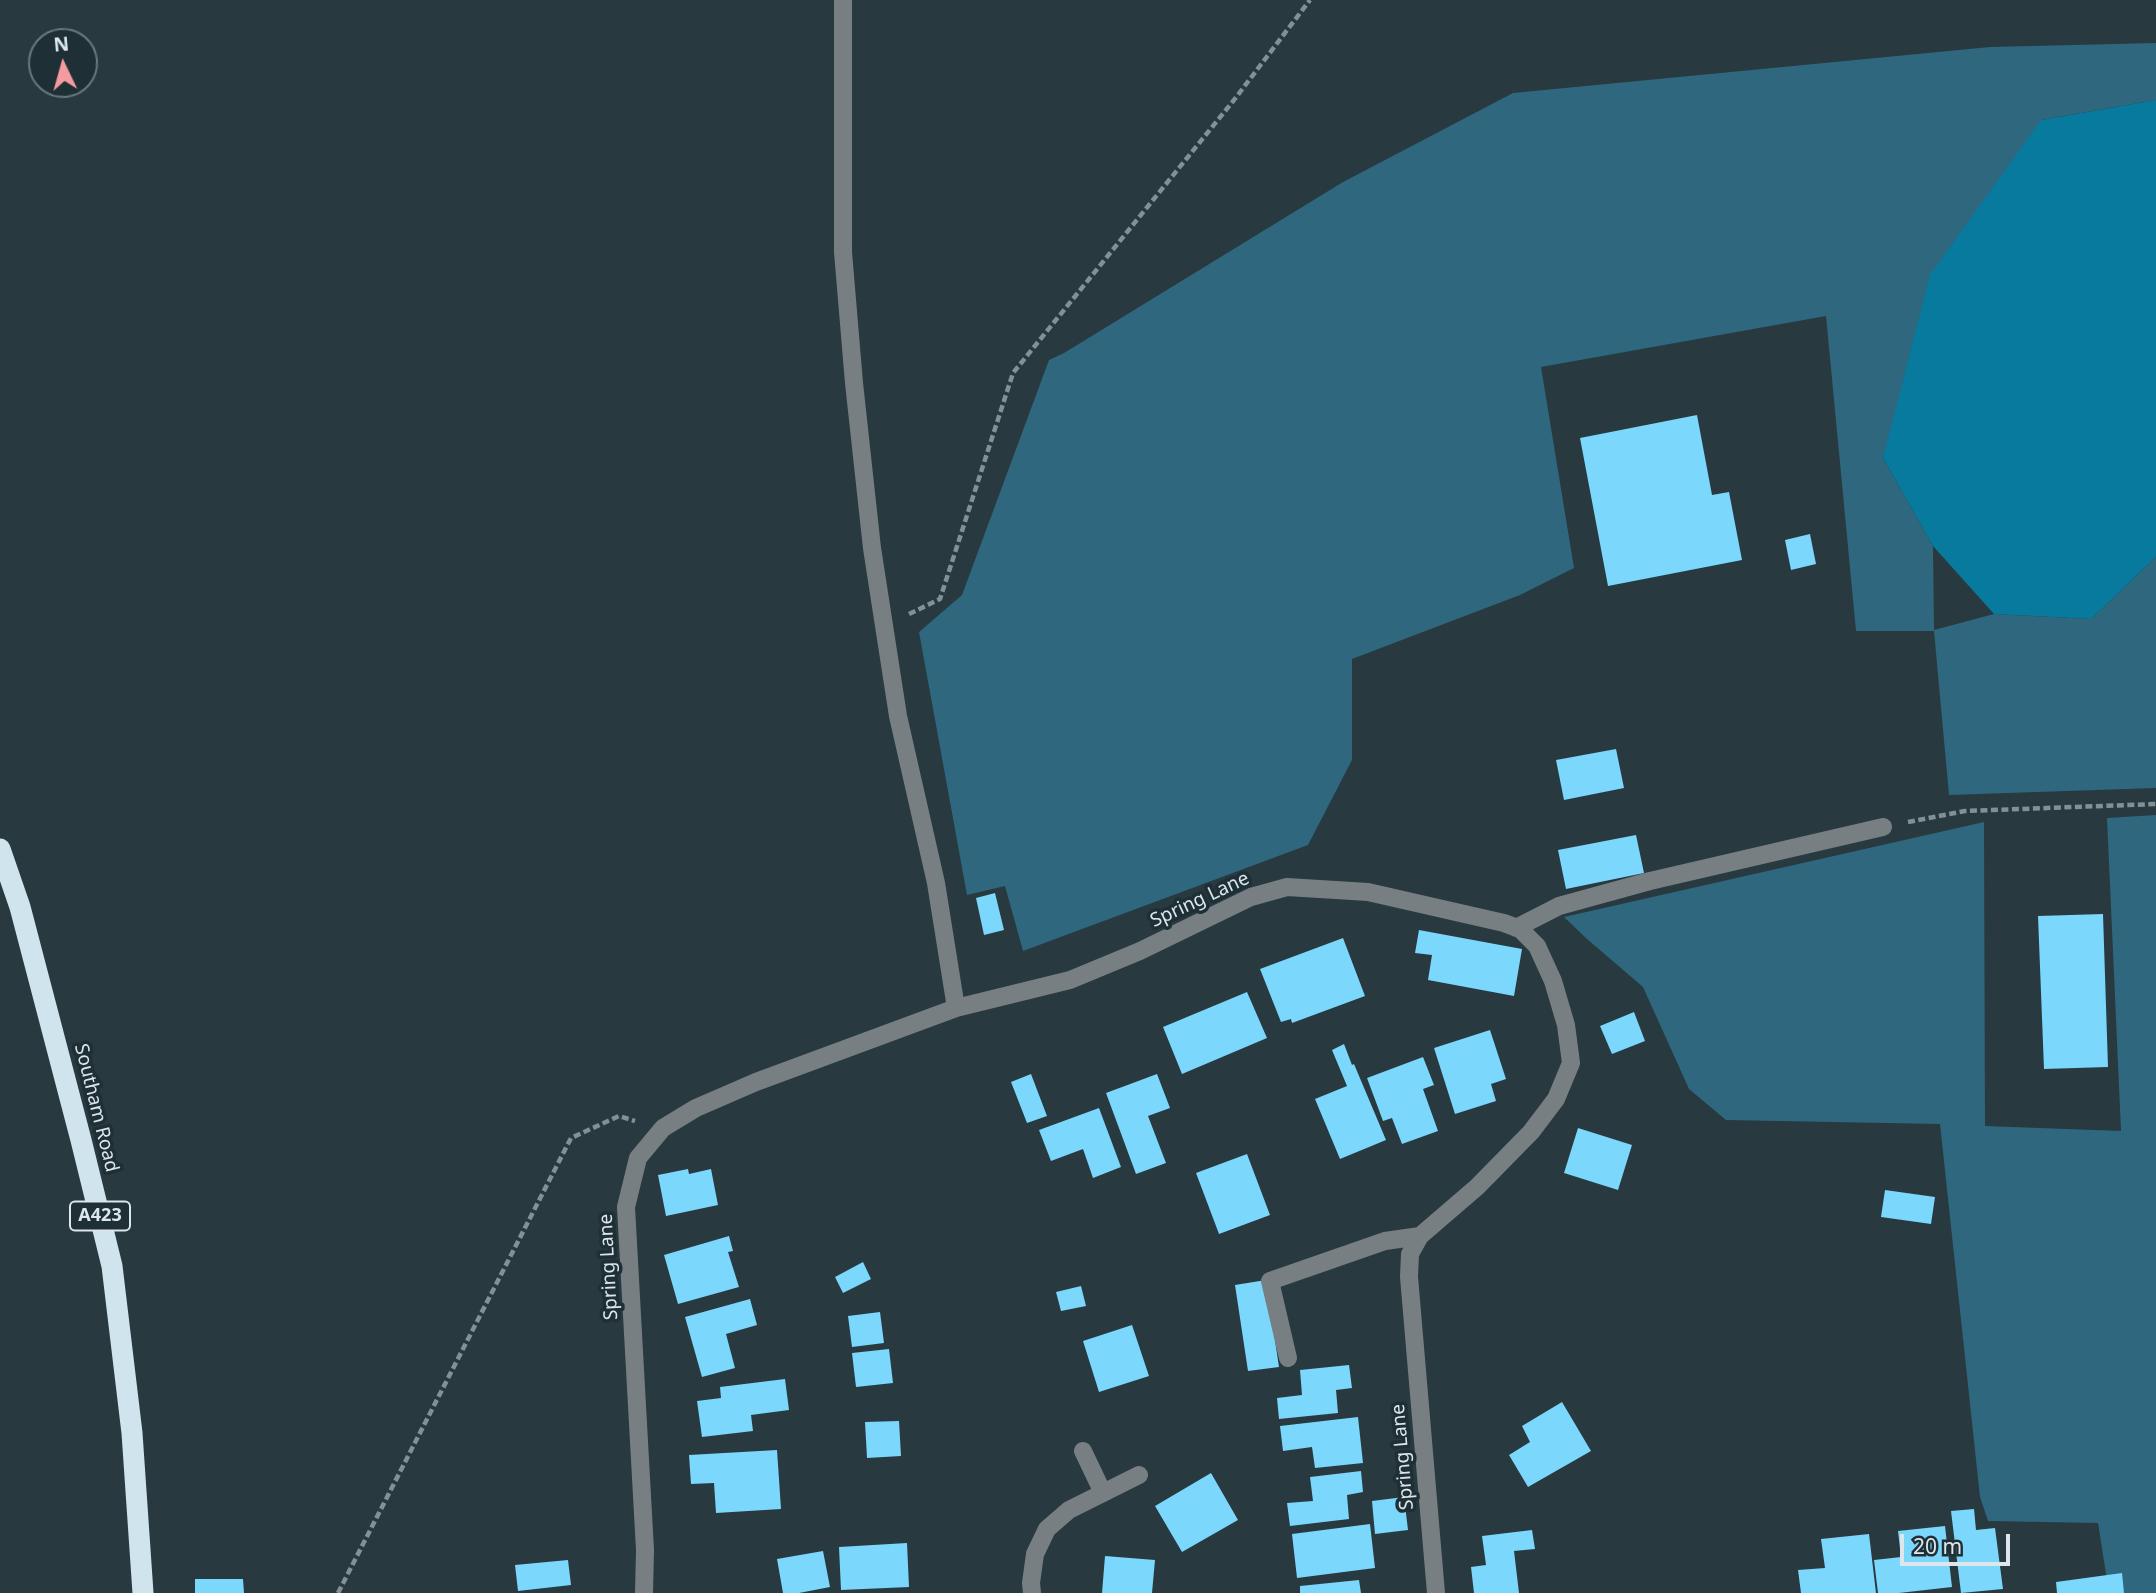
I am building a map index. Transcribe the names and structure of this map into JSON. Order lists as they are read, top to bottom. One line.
{"streets":{"highway":["Southam Road","A423"],"street":["Spring Lane"]},"scale_bar":"20 m","north":"top"}
